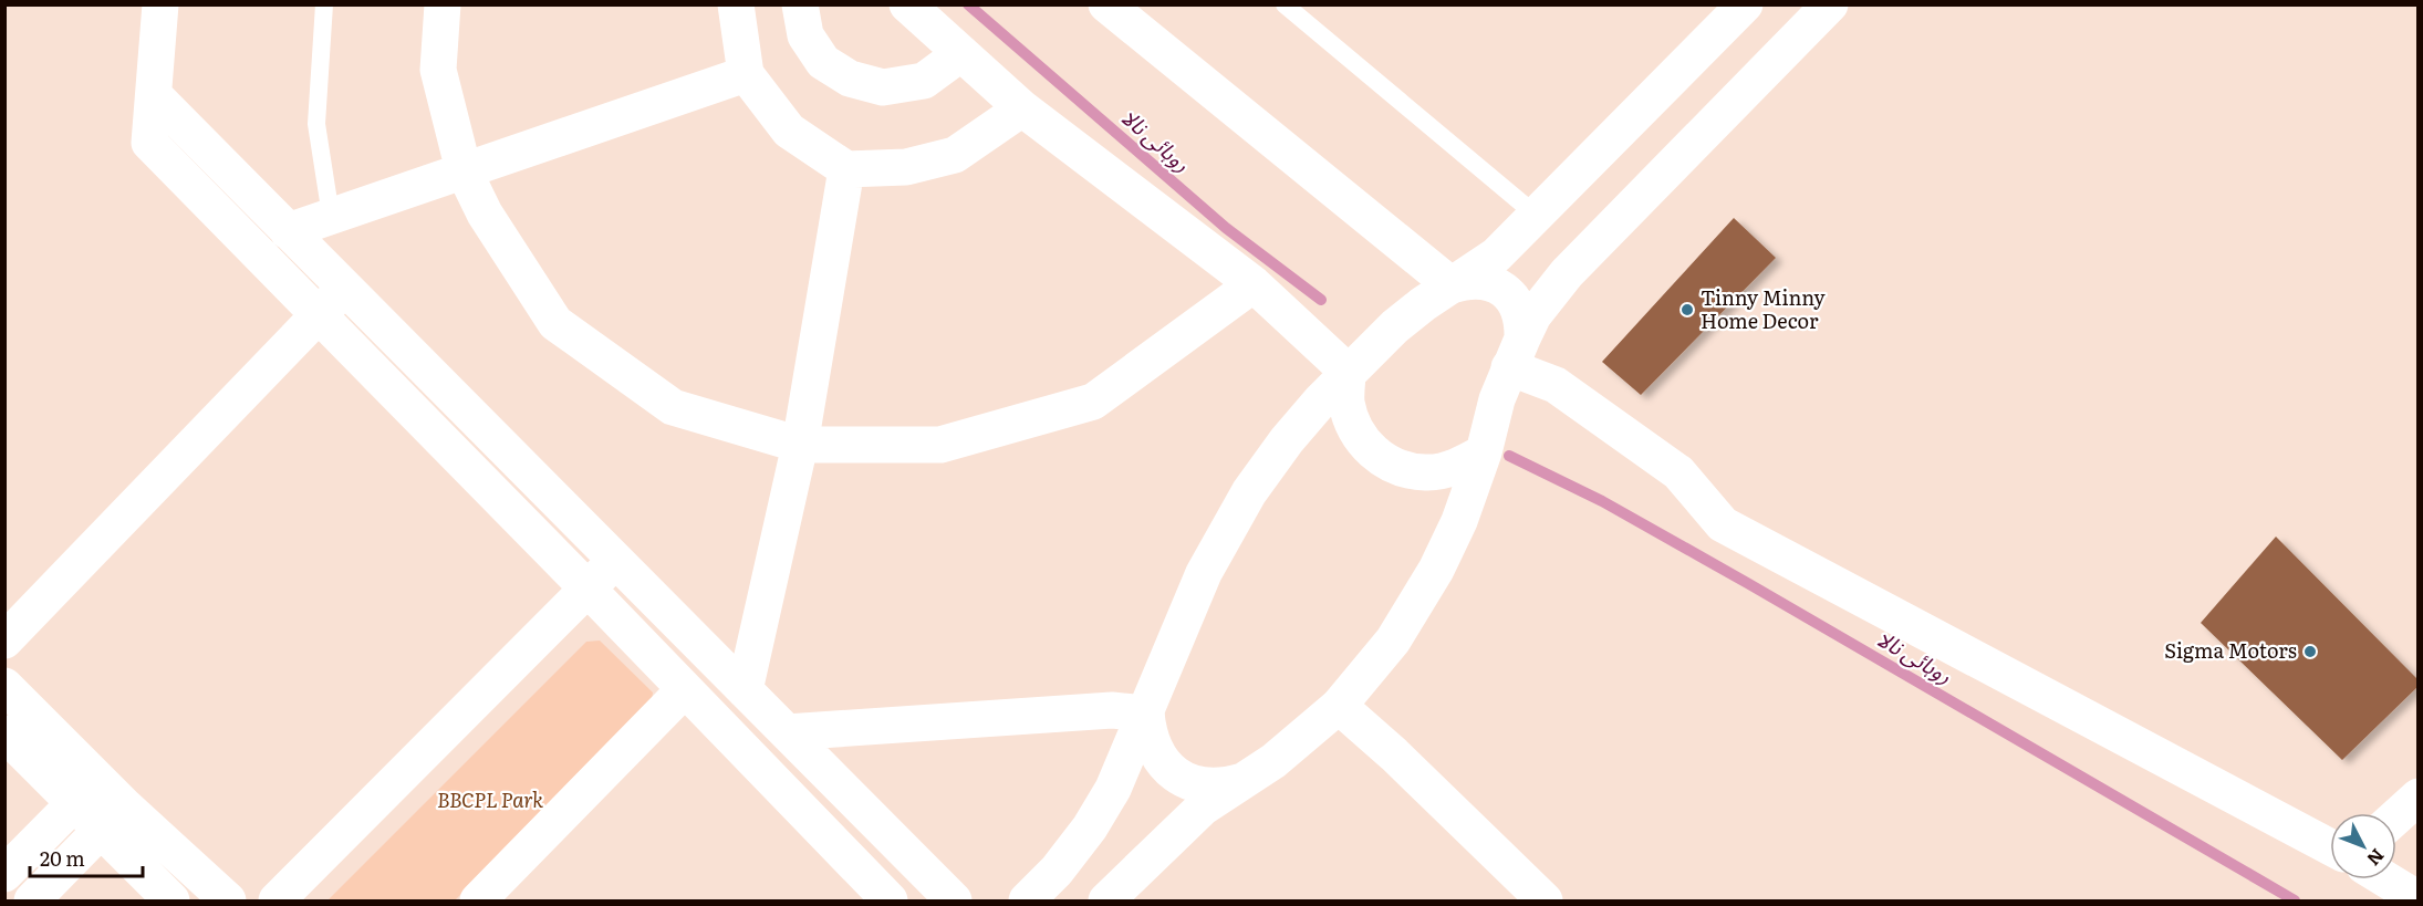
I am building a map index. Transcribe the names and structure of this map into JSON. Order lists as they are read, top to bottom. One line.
{"water":["روہائی نالا"],"parks":["BBCPL Park"],"places":["Tinny Minny Home Decor","Sigma Motors"],"scale_bar":"20 m","north":"bottom right"}
